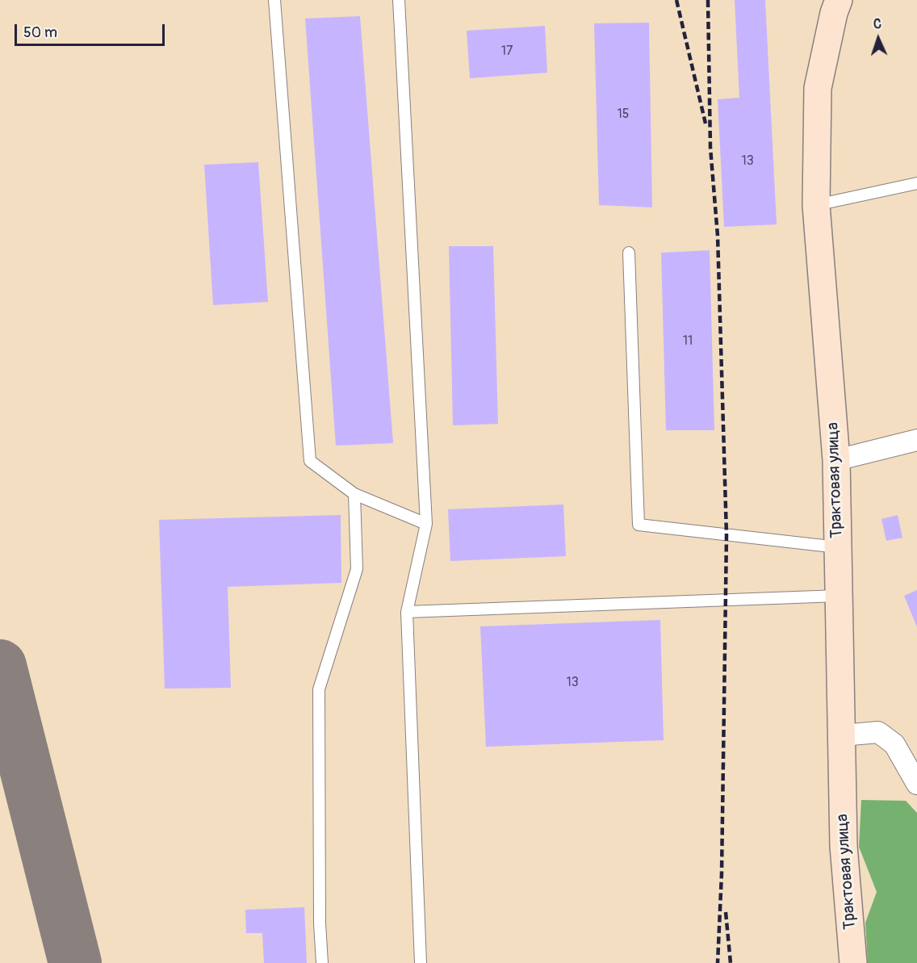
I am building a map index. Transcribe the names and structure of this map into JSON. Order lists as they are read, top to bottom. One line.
{"streets":{"main road":["Трактовая улица"]},"house_numbers":["17","15","13","11","13"],"scale_bar":"50 m","north":"top"}
